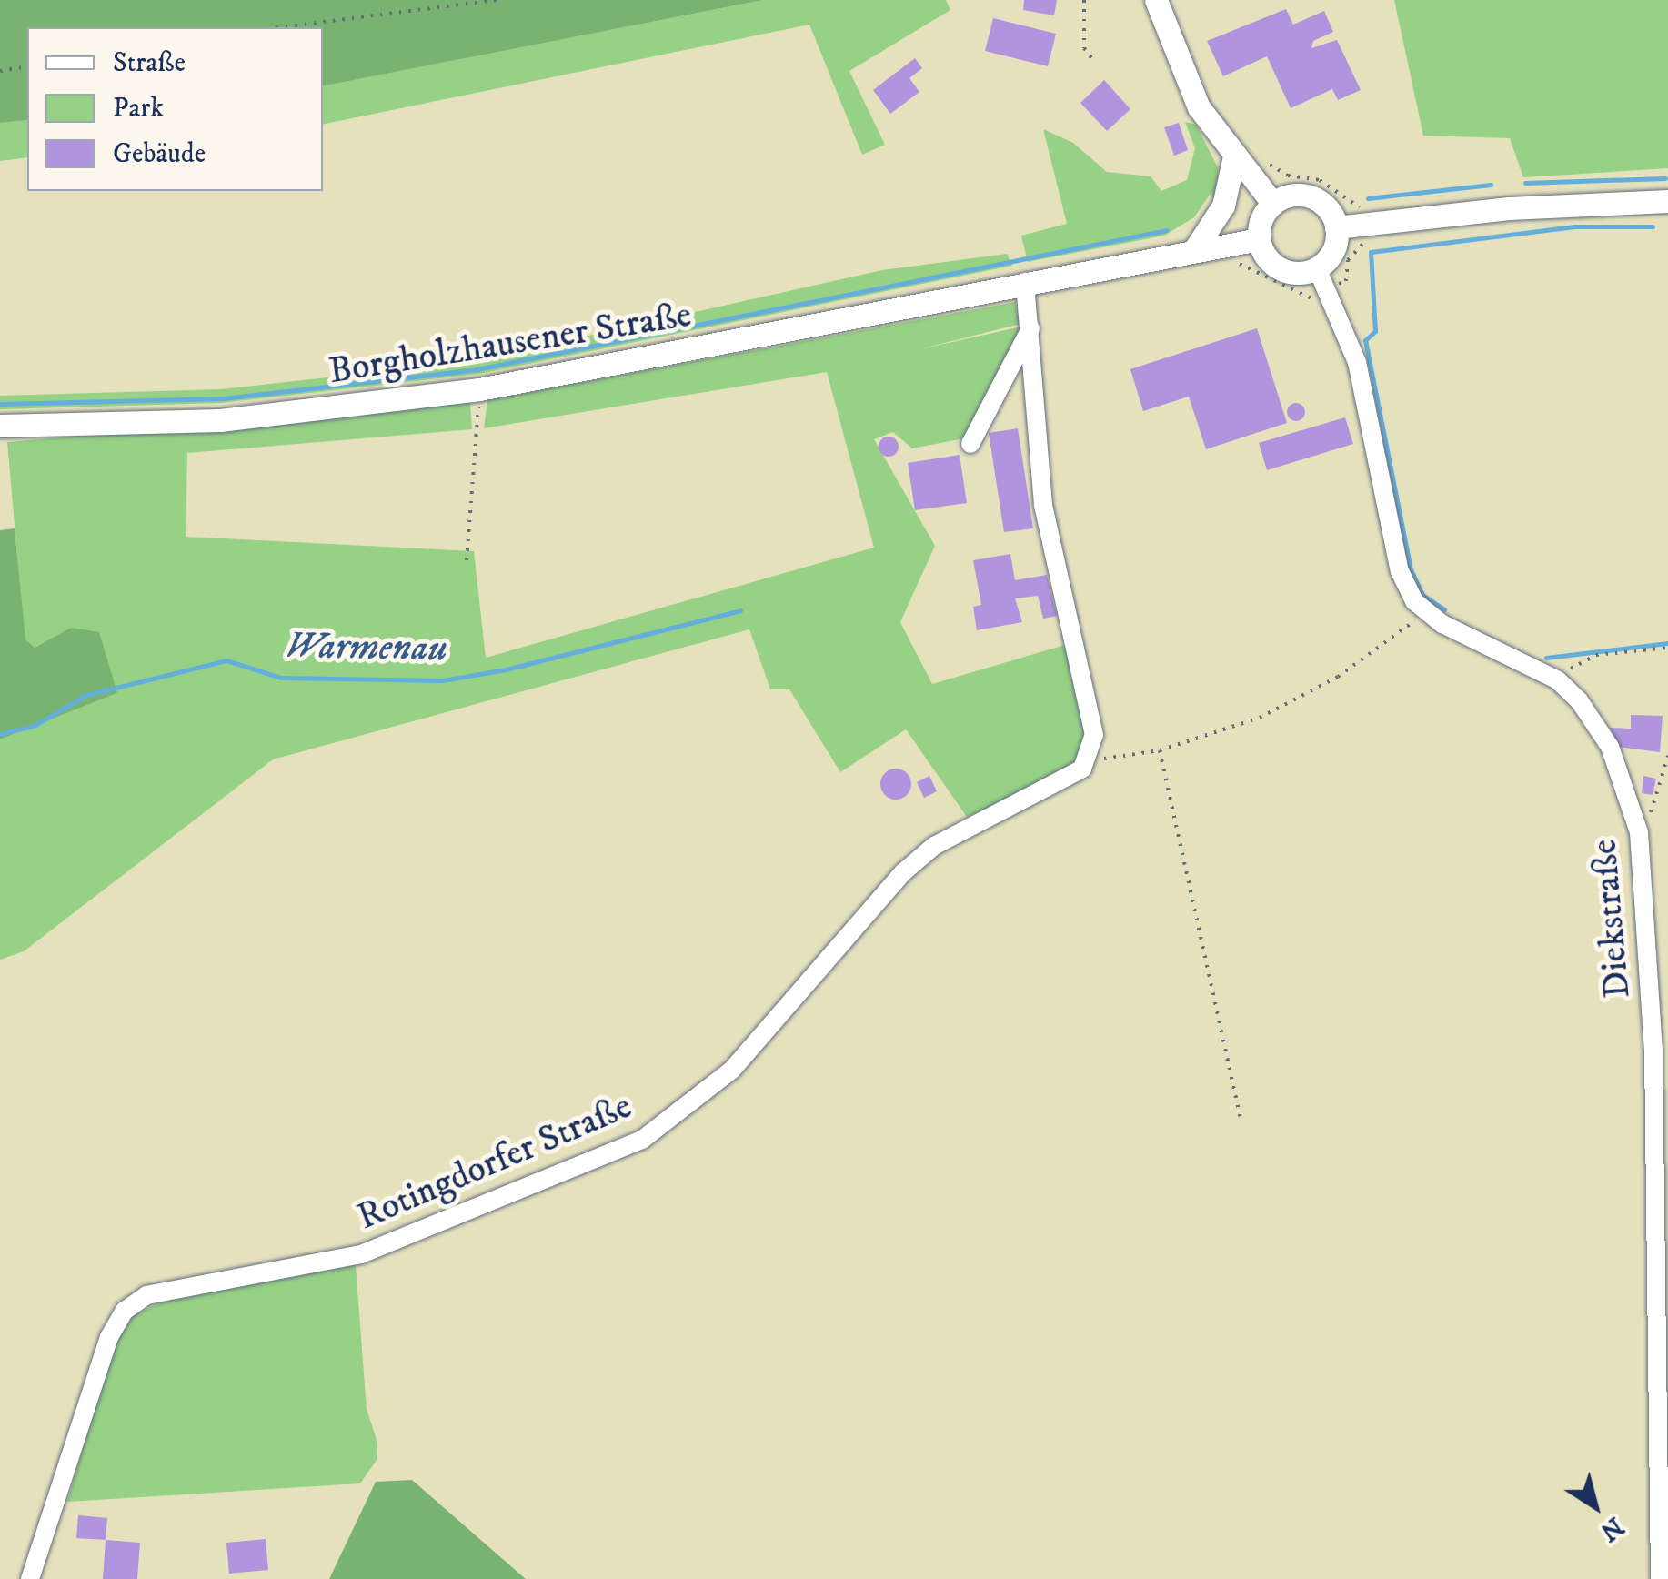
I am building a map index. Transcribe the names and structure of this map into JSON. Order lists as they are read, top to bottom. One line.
{"streets":{"main road":["Borgholzhausener Straße"],"street":["Diekstraße","Rotingdorfer Straße"]},"water":["Warmenau"],"legend":["Straße","Park","Gebäude"],"north":"bottom right"}
